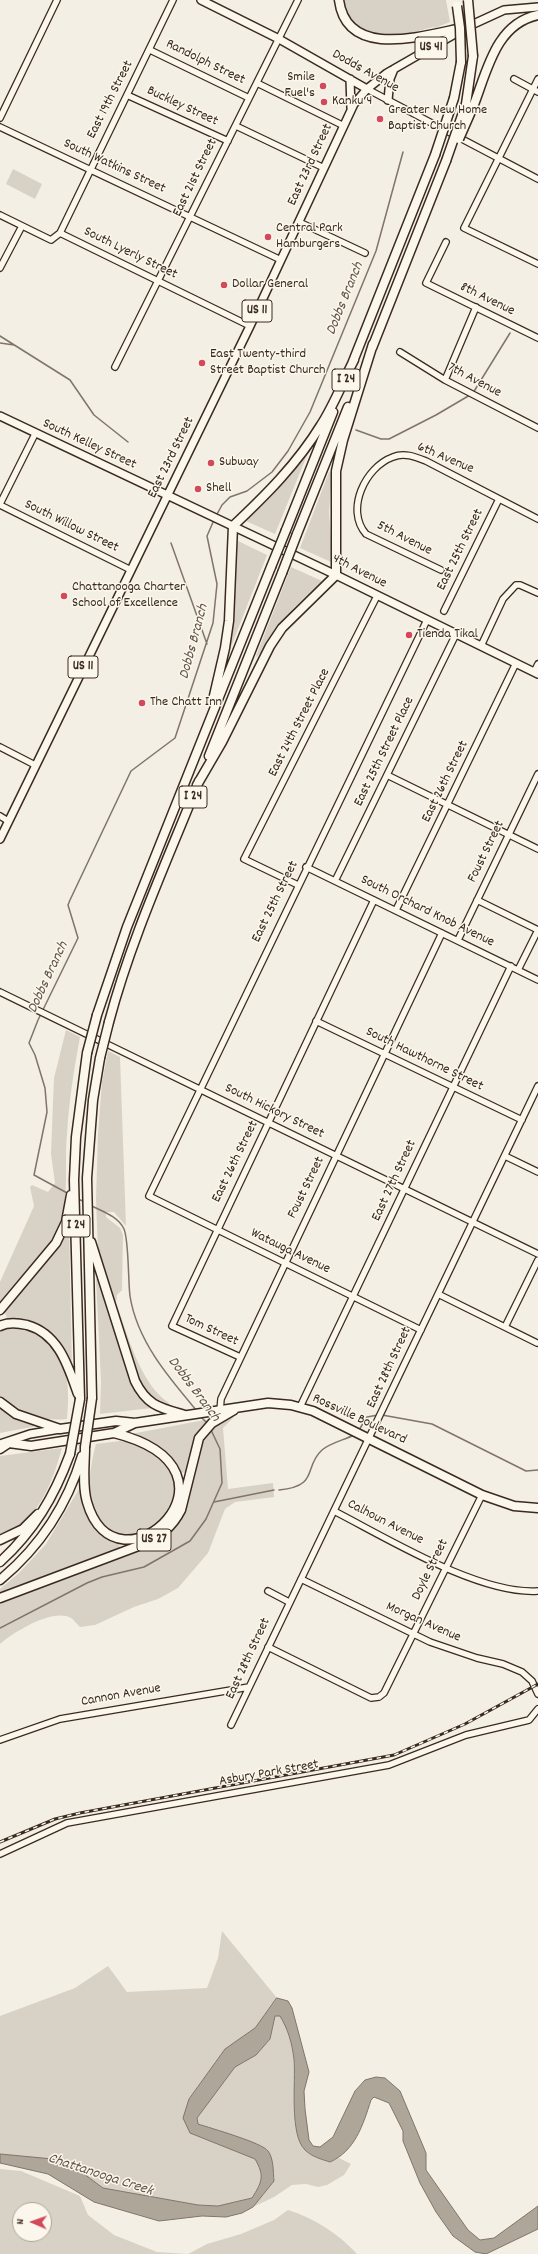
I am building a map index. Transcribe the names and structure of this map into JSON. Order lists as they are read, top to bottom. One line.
{"streets":{"highway":["I 24","Rossville Boulevard","US 27"],"main road":["US 41","Dodds Avenue","East 23rd Street","US 11","South Kelley Street","4th Avenue"],"street":["Randolph Street","East 19th Street","Buckley Street","South Watkins Street","East 21st Street","South Lyerly Street","8th Avenue","7th Avenue","6th Avenue","South Willow Street","5th Avenue","East 25th Street","East 24th Street Place","East 25th Street Place","East 26th Street","Foust Street","South Orchard Knob Avenue","South Hawthorne Street","South Hickory Street","East 27th Street","Watauga Avenue","Tom Street","East 28th Street","Calhoun Avenue","Doyle Street","Morgan Avenue","Cannon Avenue","Asbury Park Street"]},"crossings":[["US 41","Dodds Avenue"],["US 41","East 23rd Street"],["Randolph Street","East 19th Street"],["Randolph Street","East 23rd Street"],["Randolph Street","East 21st Street"],["Dodds Avenue","East 23rd Street"],["Dodds Avenue","East 21st Street"],["East 19th Street","Buckley Street"],["East 19th Street","South Watkins Street"],["East 19th Street","South Lyerly Street"],["Buckley Street","East 23rd Street"],["Buckley Street","East 21st Street"],["East 23rd Street","South Watkins Street"],["East 23rd Street","South Lyerly Street"],["East 23rd Street","South Kelley Street"],["East 23rd Street","South Willow Street"],["East 23rd Street","4th Avenue"],["South Watkins Street","East 21st Street"],["East 21st Street","South Lyerly Street"],["South Kelley Street","4th Avenue"],["6th Avenue","5th Avenue"],["6th Avenue","East 25th Street"],["East 25th Street","4th Avenue"],["East 25th Street","East 24th Street Place"],["East 25th Street","South Orchard Knob Avenue"],["East 25th Street","South Hickory Street"],["East 25th Street","Watauga Avenue"],["4th Avenue","East 24th Street Place"],["4th Avenue","East 25th Street Place"],["4th Avenue","East 26th Street"],["East 25th Street Place","South Orchard Knob Avenue"],["East 26th Street","South Orchard Knob Avenue"],["East 26th Street","South Hawthorne Street"],["East 26th Street","South Hickory Street"],["East 26th Street","Watauga Avenue"],["East 26th Street","Tom Street"],["Foust Street","South Orchard Knob Avenue"],["Foust Street","South Hawthorne Street"],["Foust Street","South Hickory Street"],["Foust Street","Watauga Avenue"],["Foust Street","Tom Street"],["Foust Street","Rossville Boulevard"],["South Orchard Knob Avenue","East 27th Street"],["South Hawthorne Street","East 27th Street"],["South Hawthorne Street","East 28th Street"],["South Hickory Street","East 27th Street"],["South Hickory Street","East 28th Street"],["East 27th Street","Watauga Avenue"],["East 27th Street","Rossville Boulevard"],["Watauga Avenue","East 28th Street"],["East 28th Street","Rossville Boulevard"],["East 28th Street","Calhoun Avenue"],["East 28th Street","Doyle Street"],["East 28th Street","Morgan Avenue"],["East 28th Street","Cannon Avenue"],["Rossville Boulevard","US 27"],["Rossville Boulevard","Doyle Street"],["Calhoun Avenue","Doyle Street"],["Doyle Street","Morgan Avenue"]],"water":["Dobbs Branch","Chattanooga Creek"],"places":["Smile Fuel's","Kanku 4","Greater New Home Baptist Church","Central Park Hamburgers","Dollar General","East Twenty-third Street Baptist Church","Subway","Shell","Chattanooga Charter School of Excellence","Tienda Tikal","The Chatt Inn"],"north":"left"}
